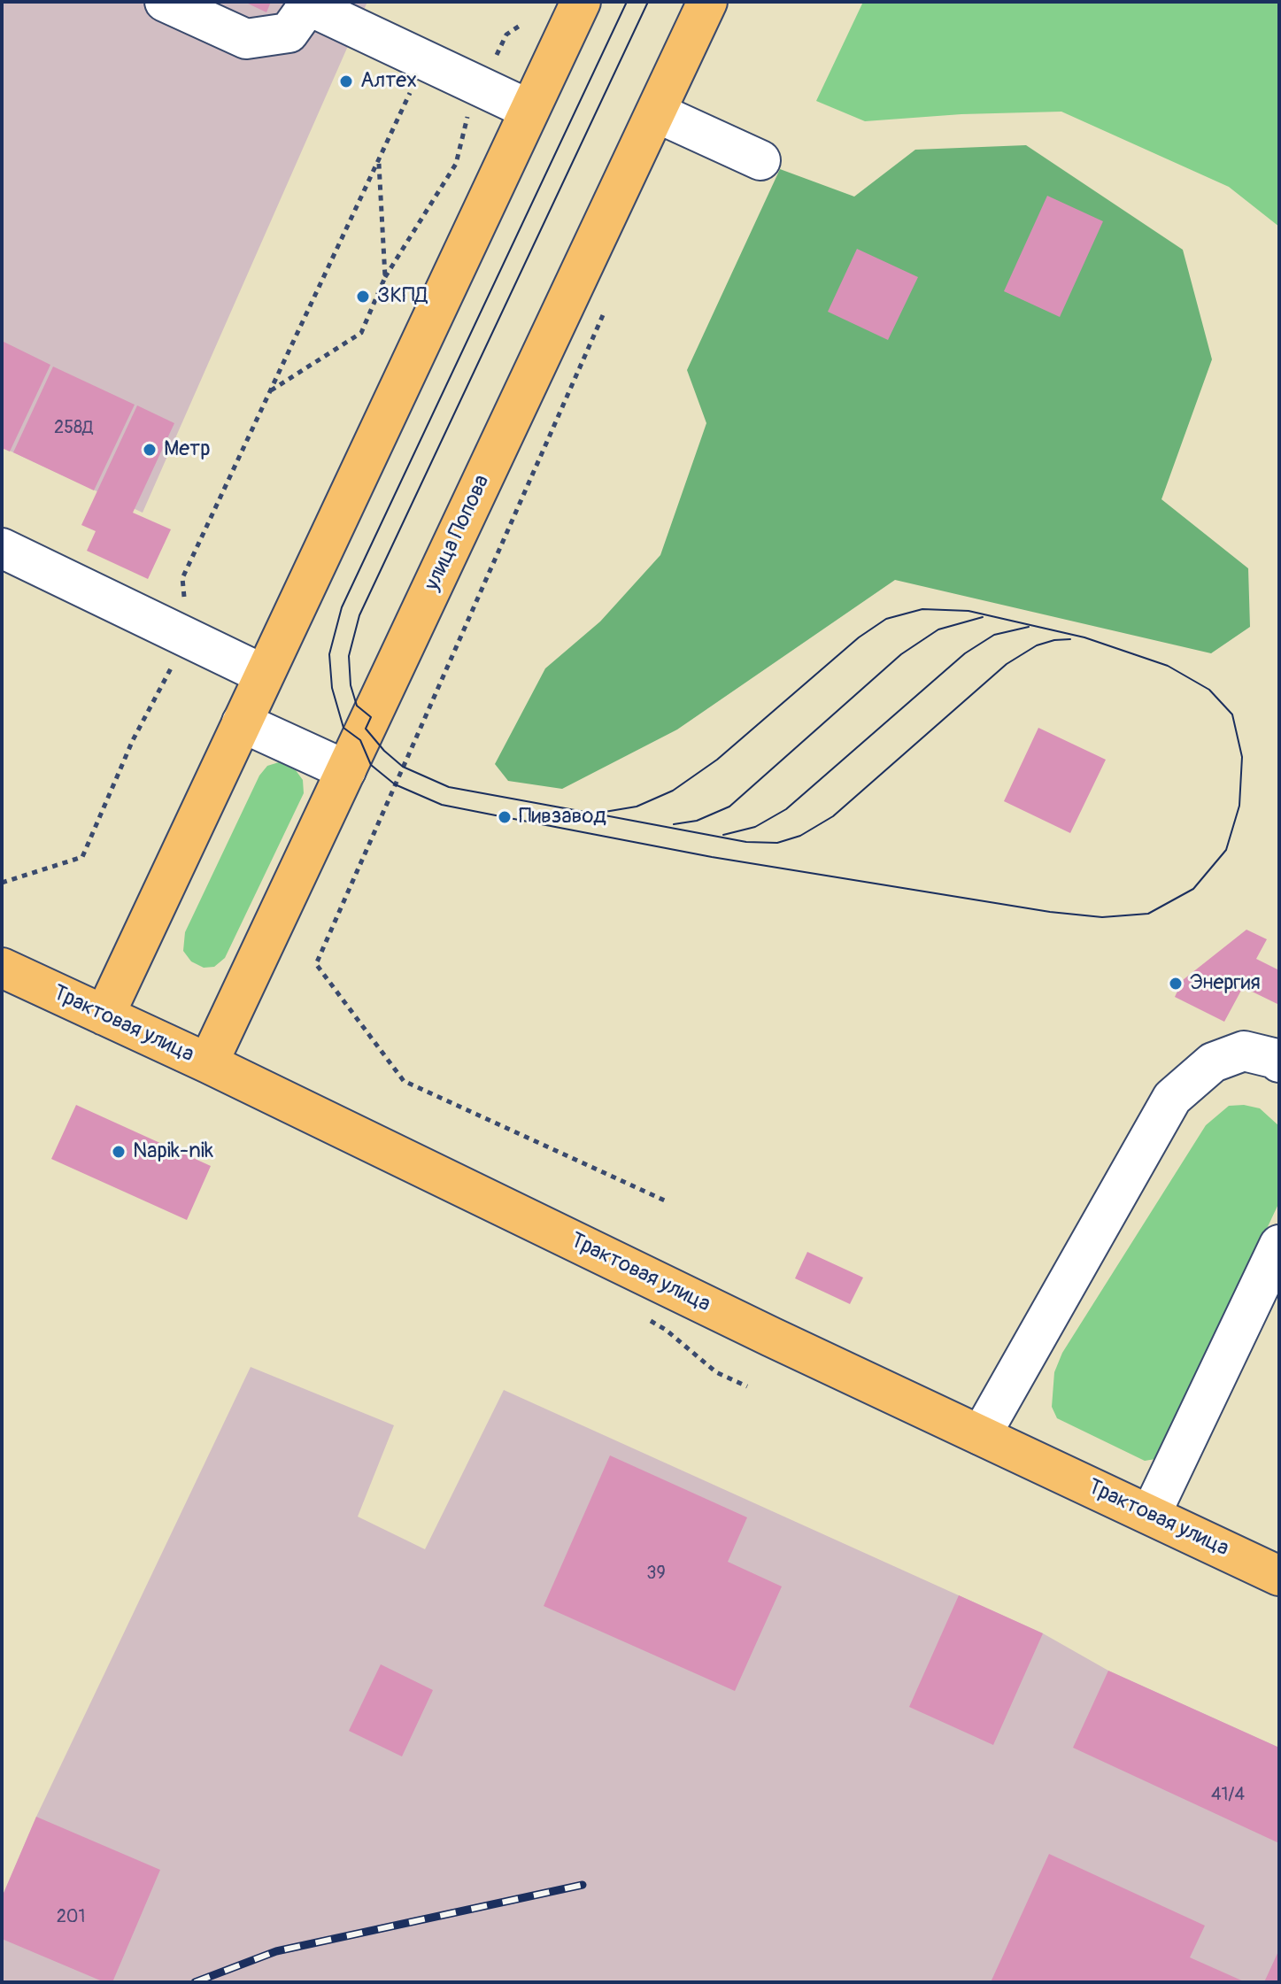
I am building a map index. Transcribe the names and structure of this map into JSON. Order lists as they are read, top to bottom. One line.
{"streets":{"main road":["улица Попова","Трактовая улица"]},"crossings":[["улица Попова","Трактовая улица"]],"places":["Алтех","ЗКПД","Метр","Пивзавод","Энергия","Napik-nik"],"house_numbers":["258Д","39","41/4","201"]}
